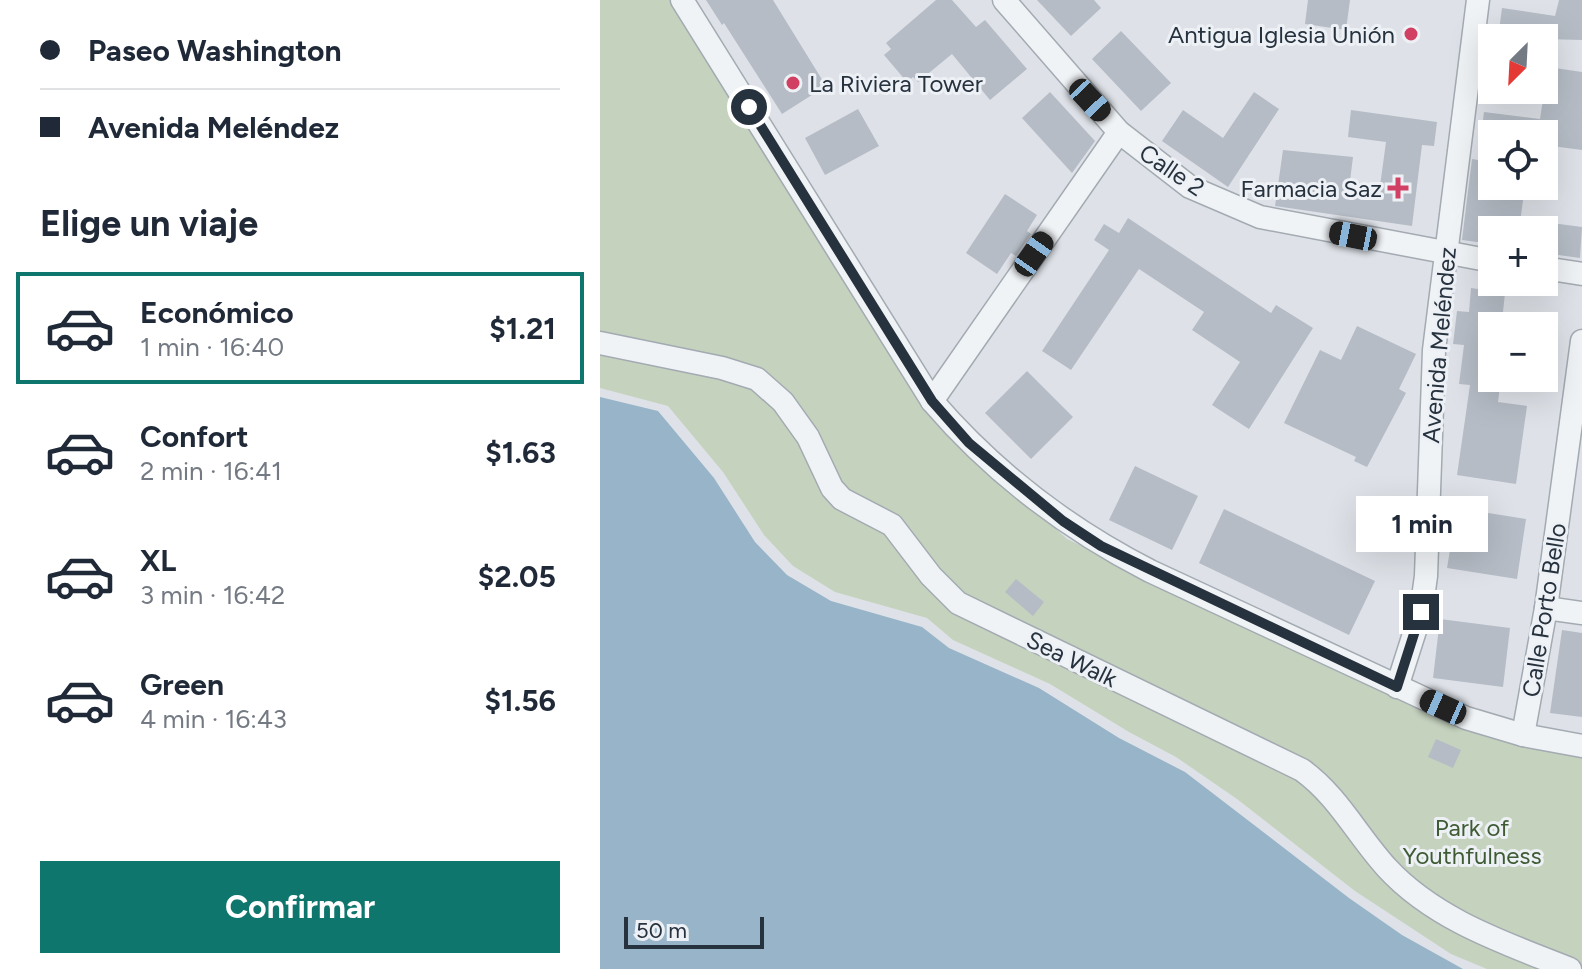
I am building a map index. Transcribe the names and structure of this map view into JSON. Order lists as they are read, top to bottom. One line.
{"streets":{"street":["Calle 2","Avenida Meléndez","Calle Porto Bello","Sea Walk"]},"crossings":[["Calle 2","Avenida Meléndez"]],"parks":["Park of Youthfulness"],"places":{"other":["Antigua Iglesia Unión","La Riviera Tower"],"health":["Farmacia Saz"]},"scale_bar":"50 m","north":"bottom left","page":{"banner":["Paseo Washington","Avenida Meléndez"],"map_buttons":["+","−"],"heading":"Elige un viaje","list":[{"name":"Económico","note":"1 min · 16:40","value":"$1.21"},{"name":"Confort","note":"2 min · 16:41","value":"$1.63"},{"name":"XL","note":"3 min · 16:42","value":"$2.05"},{"name":"Green","note":"4 min · 16:43","value":"$1.56"}],"bubble":"1 min","buttons":"Confirmar","scale":"50 m"}}
